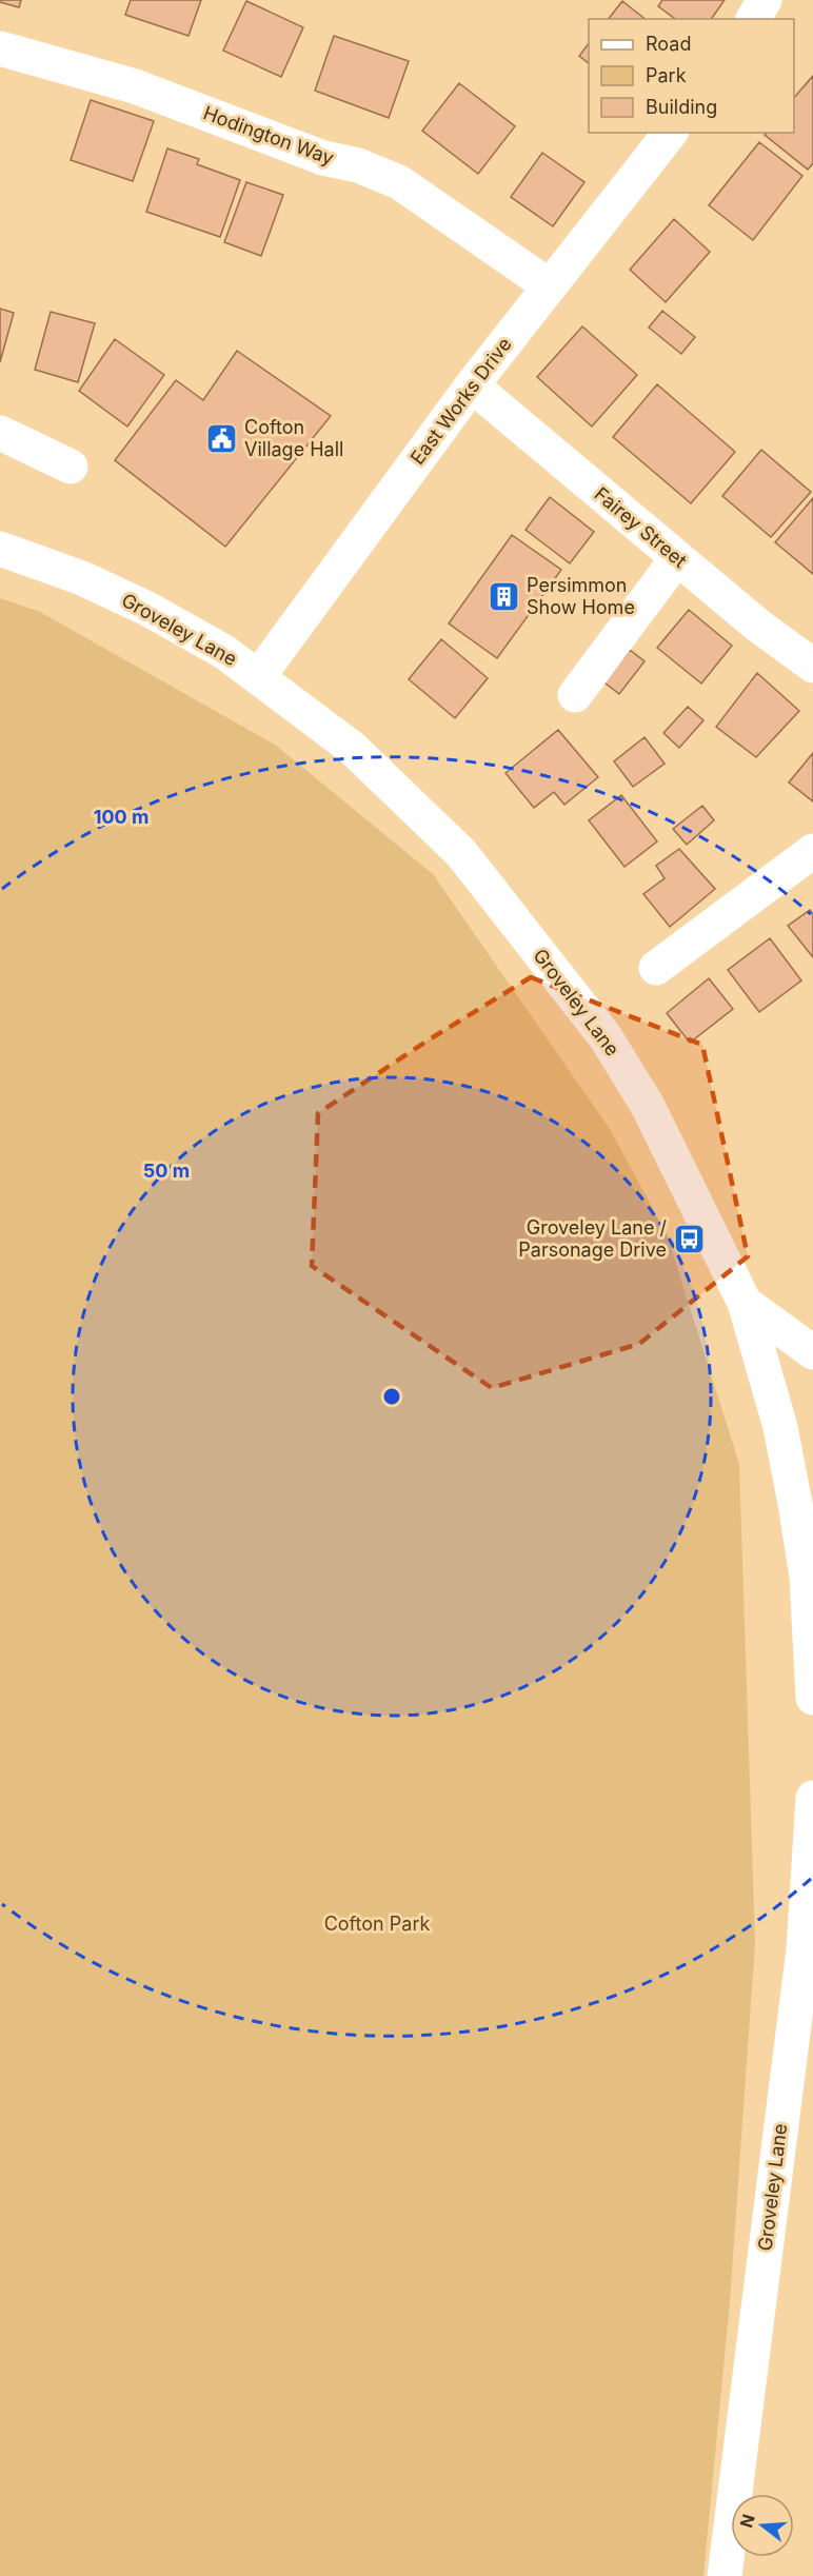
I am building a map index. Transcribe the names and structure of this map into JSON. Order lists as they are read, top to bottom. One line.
{"streets":{"main road":["Hodington Way","East Works Drive","Fairey Street","Groveley Lane"]},"crossings":[["Hodington Way","East Works Drive"],["East Works Drive","Fairey Street"],["East Works Drive","Groveley Lane"]],"parks":["Cofton Park"],"places":{"public building":["Cofton Village Hall"],"building":["Persimmon Show Home"],"bus stop":["Groveley Lane / Parsonage Drive"]},"legend":["Road","Park","Building"],"north":"left","rings":["100 m","50 m"]}
